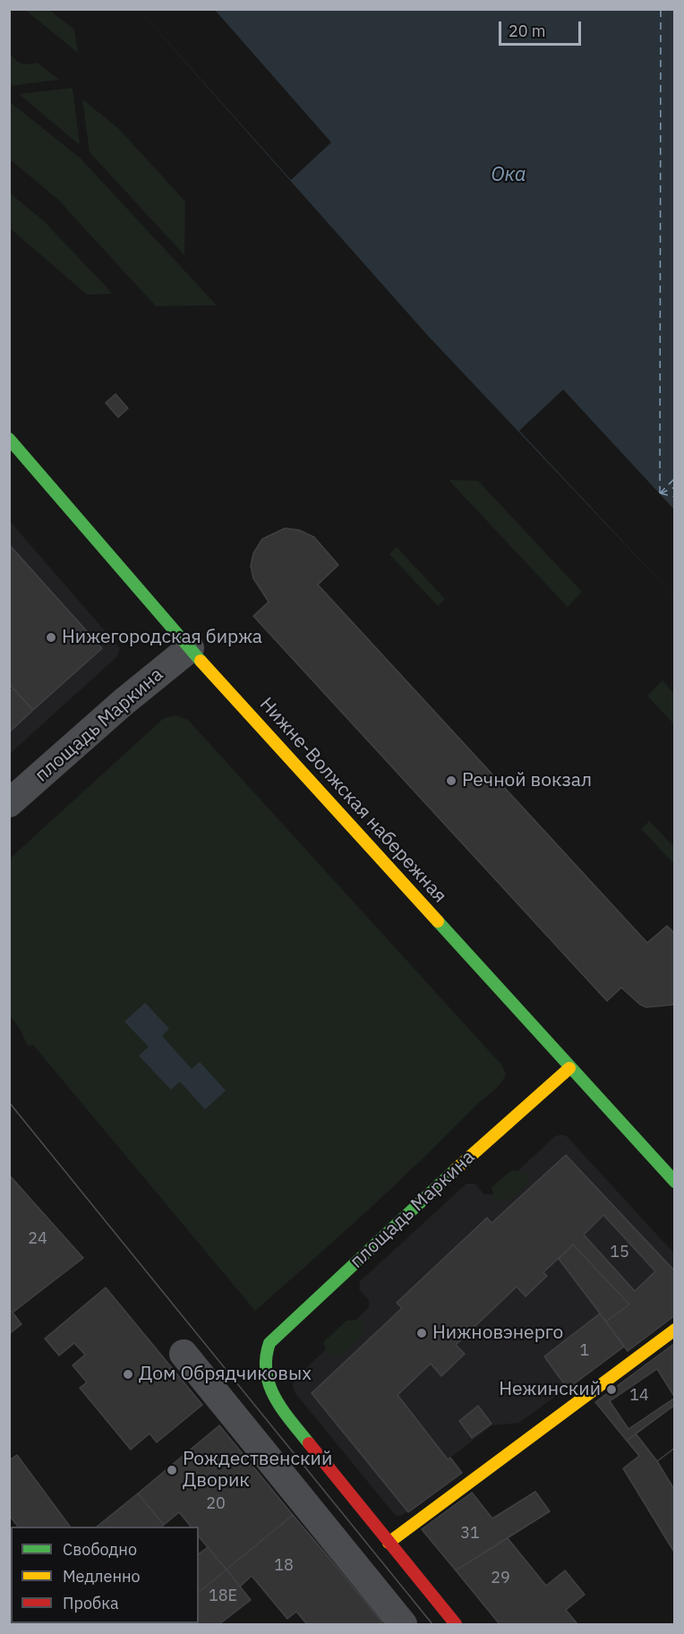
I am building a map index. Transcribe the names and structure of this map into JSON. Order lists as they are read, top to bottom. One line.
{"streets":{"street":["площадь Маркина","Нижне-Волжская набережная"]},"crossings":[["площадь Маркина","Нижне-Волжская набережная"]],"water":["Ока"],"places":["Нижегородская биржа","Речной вокзал","Нижновэнерго","Дом Обрядчиковых","Нежинский","Рождественский Дворик"],"house_numbers":["24","15","1","14","20","31","18","29","18Е"],"legend":["Свободно","Медленно","Пробка"],"scale_bar":"20 m"}
